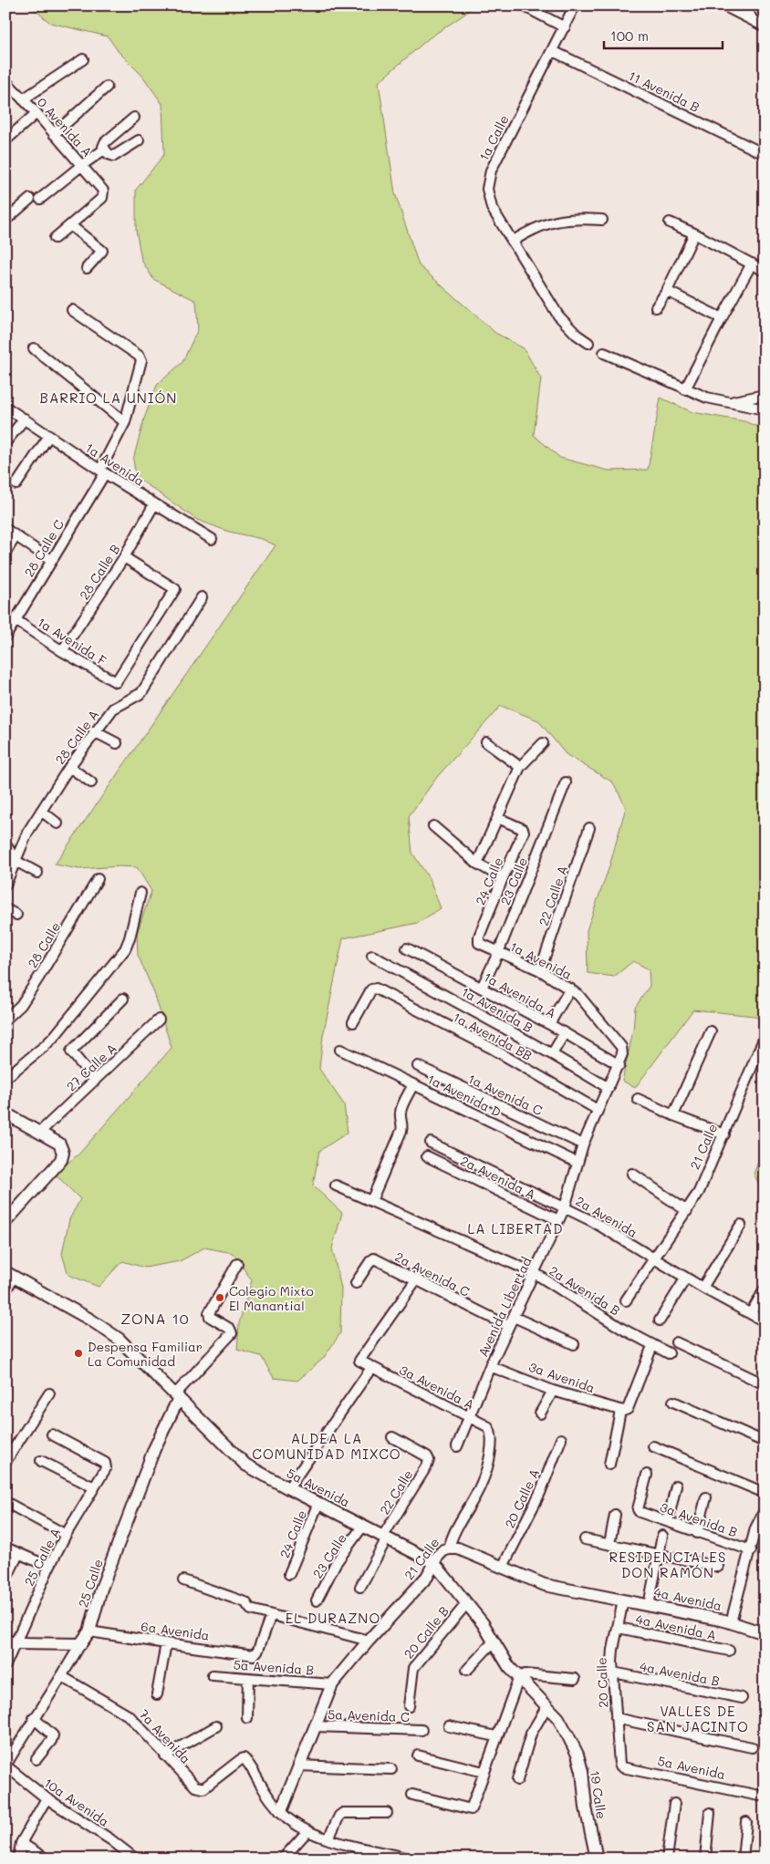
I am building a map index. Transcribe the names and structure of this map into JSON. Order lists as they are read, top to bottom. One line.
{"streets":{"street":["11 Avenida B","0 Avenida A","1a Calle","1a Avenida","28 Calle C","28 Calle B","1a Avenida F","28 Calle A","24 Calle","23 Calle","22 Calle A","28 Calle","1a Avenida A","1a Avenida B","1a Avenida BB","27 Calle A","1a Avenida C","1a Avenida D","21 Calle","2a Avenida A","2a Avenida","2a Avenida C","2a Avenida B","Avenida Libertad","3a Avenida","3a Avenida A","5a Avenida","22 Calle","20 Calle A","3a Avenida B","25 Calle A","25 Calle","4a Avenida","4a Avenida A","6a Avenida","20 Calle B","5a Avenida B","4a Avenida B","20 Calle","5a Avenida C","7a Avenida","19 Calle","10a Avenida"]},"crossings":[["11 Avenida B","1a Calle"],["1a Avenida","28 Calle C"],["1a Avenida","28 Calle B"],["1a Avenida","24 Calle"],["1a Avenida","23 Calle"],["1a Avenida","22 Calle A"],["1a Avenida","Avenida Libertad"],["28 Calle C","1a Avenida F"],["28 Calle B","1a Avenida F"],["24 Calle","5a Avenida"],["23 Calle","1a Avenida A"],["23 Calle","5a Avenida"],["1a Avenida A","Avenida Libertad"],["1a Avenida B","Avenida Libertad"],["1a Avenida BB","Avenida Libertad"],["1a Avenida C","Avenida Libertad"],["1a Avenida D","Avenida Libertad"],["21 Calle","2a Avenida"],["21 Calle","3a Avenida A"],["21 Calle","5a Avenida"],["21 Calle","4a Avenida"],["21 Calle","5a Avenida B"],["21 Calle","5a Avenida C"],["21 Calle","7a Avenida"],["2a Avenida A","Avenida Libertad"],["2a Avenida","Avenida Libertad"],["2a Avenida C","Avenida Libertad"],["2a Avenida B","Avenida Libertad"],["Avenida Libertad","3a Avenida"],["Avenida Libertad","3a Avenida A"],["5a Avenida","22 Calle"],["5a Avenida","25 Calle"],["5a Avenida","20 Calle B"],["5a Avenida","20 Calle"],["5a Avenida","19 Calle"],["20 Calle A","4a Avenida"],["25 Calle","6a Avenida"],["25 Calle","7a Avenida"],["25 Calle","10a Avenida"],["4a Avenida","20 Calle"],["4a Avenida A","20 Calle"],["4a Avenida B","20 Calle"]],"districts":["BARRIO LA UNIÓN","LA LIBERTAD","ZONA 10","ALDEA LA COMUNIDAD MIXCO","RESIDENCIALES DON RAMÓN","EL DURAZNO","VALLES DE SAN JACINTO"],"places":["Colegio Mixto El Manantial","Despensa Familiar La Comunidad"],"scale_bar":"100 m"}
